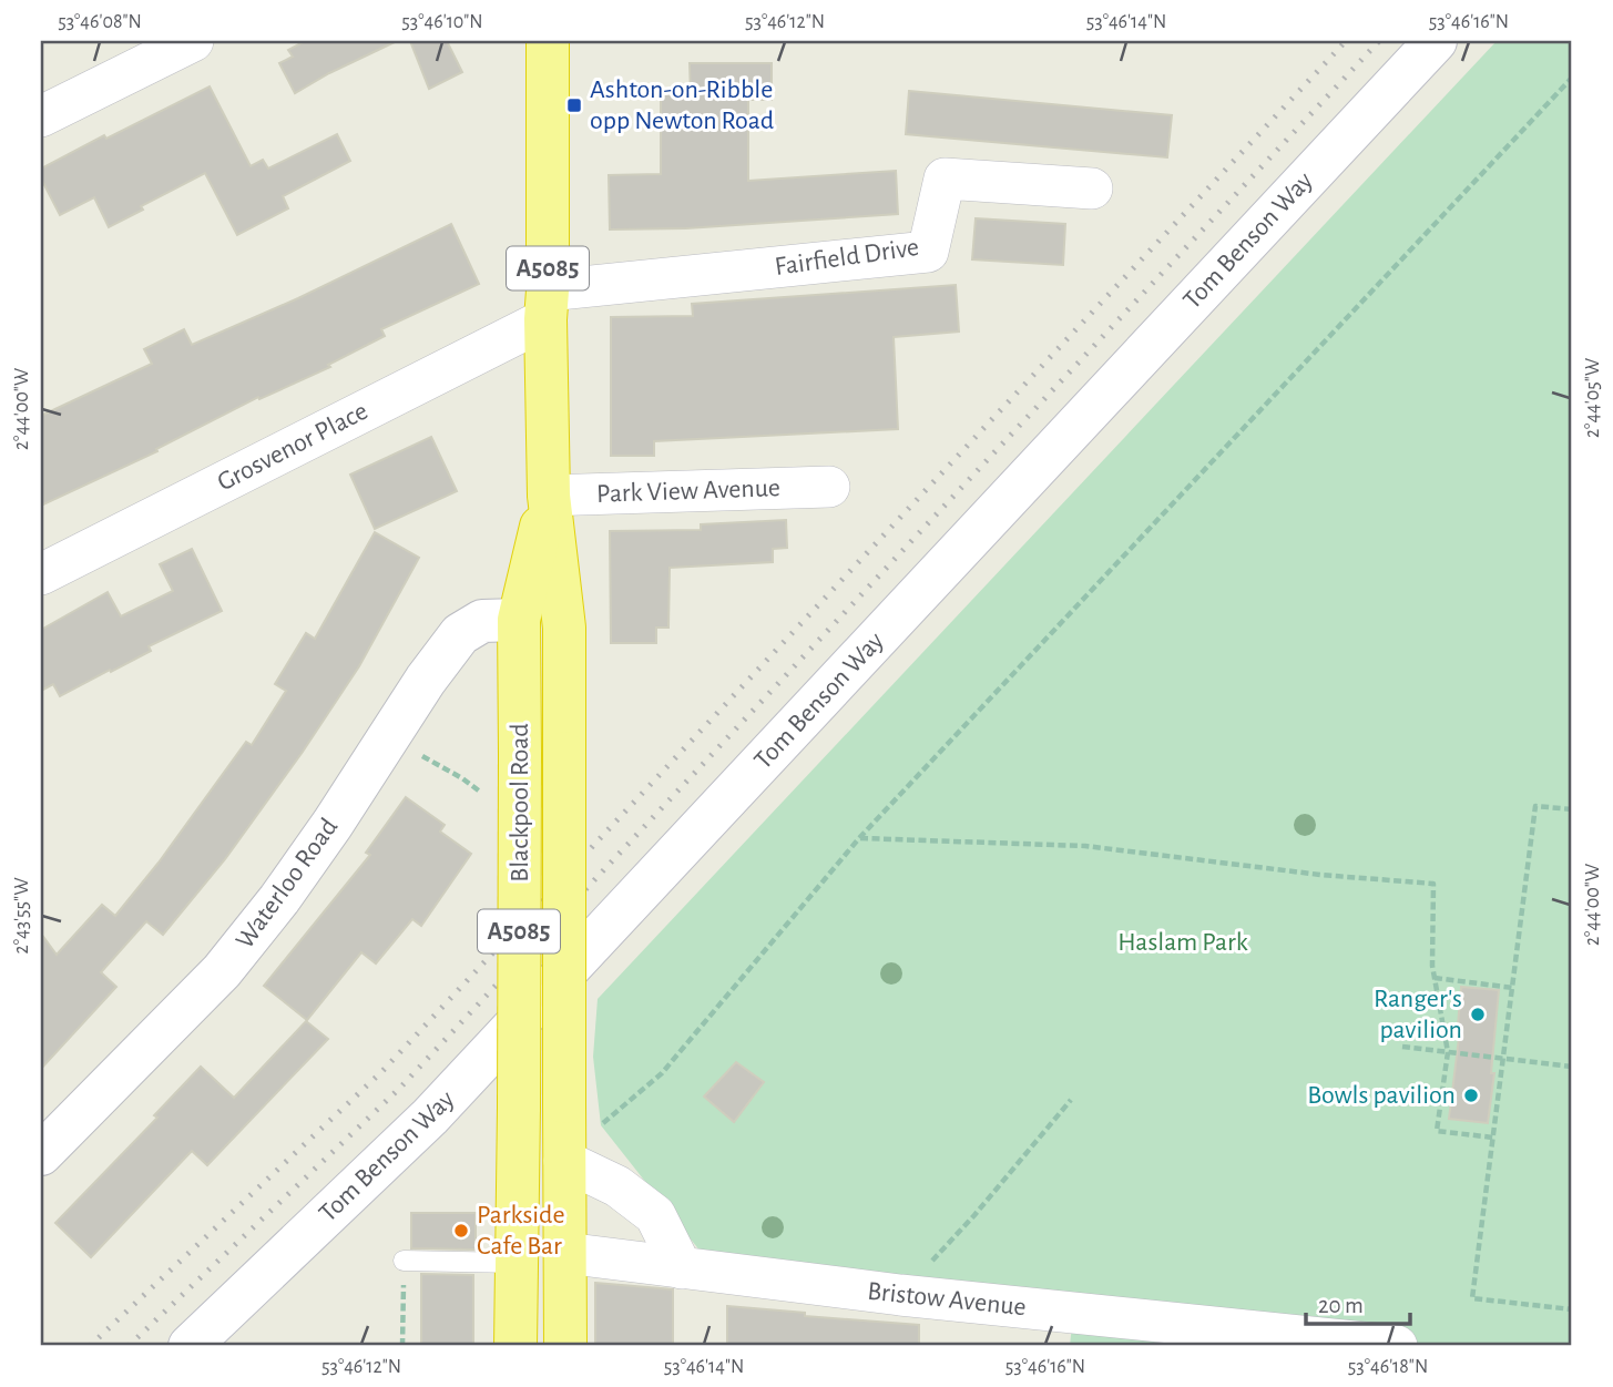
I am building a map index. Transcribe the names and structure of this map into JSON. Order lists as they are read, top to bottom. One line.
{"streets":{"highway":["A5085","Blackpool Road"],"main road":["Tom Benson Way","Waterloo Road"],"street":["Fairfield Drive","Grosvenor Place","Park View Avenue","Bristow Avenue"]},"crossings":[["Fairfield Drive","Grosvenor Place"],["Fairfield Drive","Blackpool Road"],["Grosvenor Place","Blackpool Road"],["Park View Avenue","Blackpool Road"],["Blackpool Road","Waterloo Road"],["Blackpool Road","Bristow Avenue"]],"parks":["Haslam Park"],"places":{"transit":["Ashton-on-Ribble opp Newton Road"],"other":["Ranger's pavilion","Bowls pavilion","Parkside Cafe Bar"]},"scale_bar":"20 m","coordinates":["53°46'08\"N","53°46'10\"N","53°46'12\"N","53°46'14\"N","53°46'16\"N","2°44'05\"W","2°44'00\"W","2°43'55\"W","53°46'18\"N"]}
